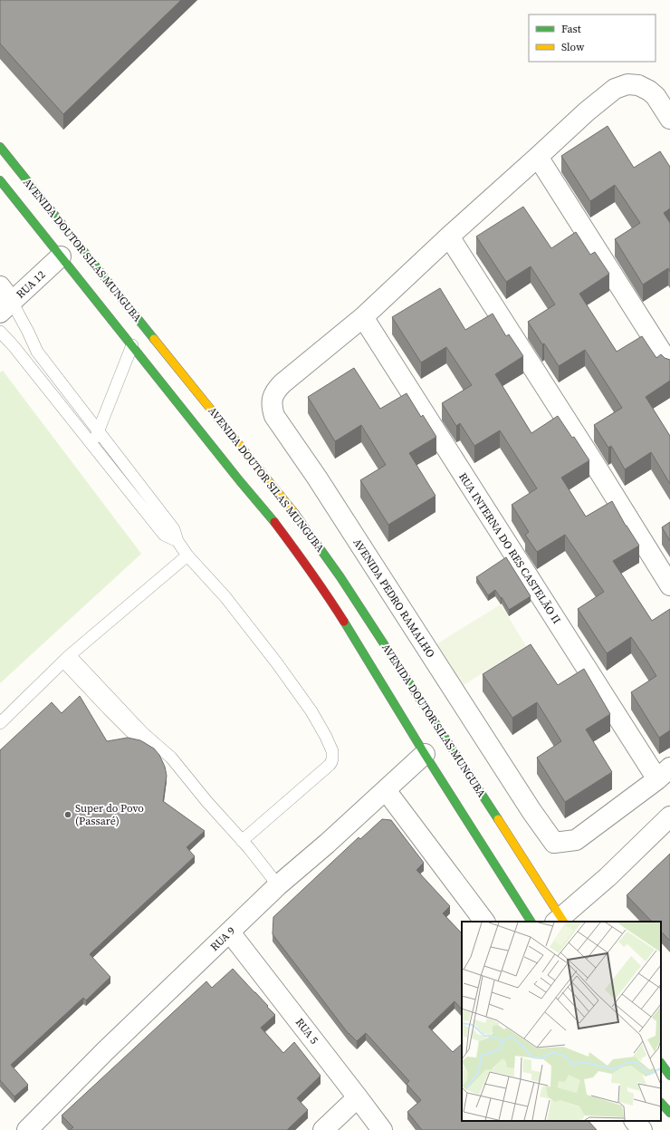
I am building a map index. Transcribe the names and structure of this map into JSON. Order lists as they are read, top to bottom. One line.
{"streets":{"main road":["AVENIDA DOUTOR SILAS MUNGUBA"],"street":["RUA 12","RUA INTERNA DO RES CASTELÃO II","AVENIDA PEDRO RAMALHO","RUA 9","RUA 5"]},"crossings":[["AVENIDA DOUTOR SILAS MUNGUBA","RUA 12"],["AVENIDA DOUTOR SILAS MUNGUBA","RUA 9"],["RUA INTERNA DO RES CASTELÃO II","AVENIDA PEDRO RAMALHO"],["RUA 9","RUA 5"]],"places":["Super do Povo (Passaré)"],"legend":["Fast","Slow"]}
